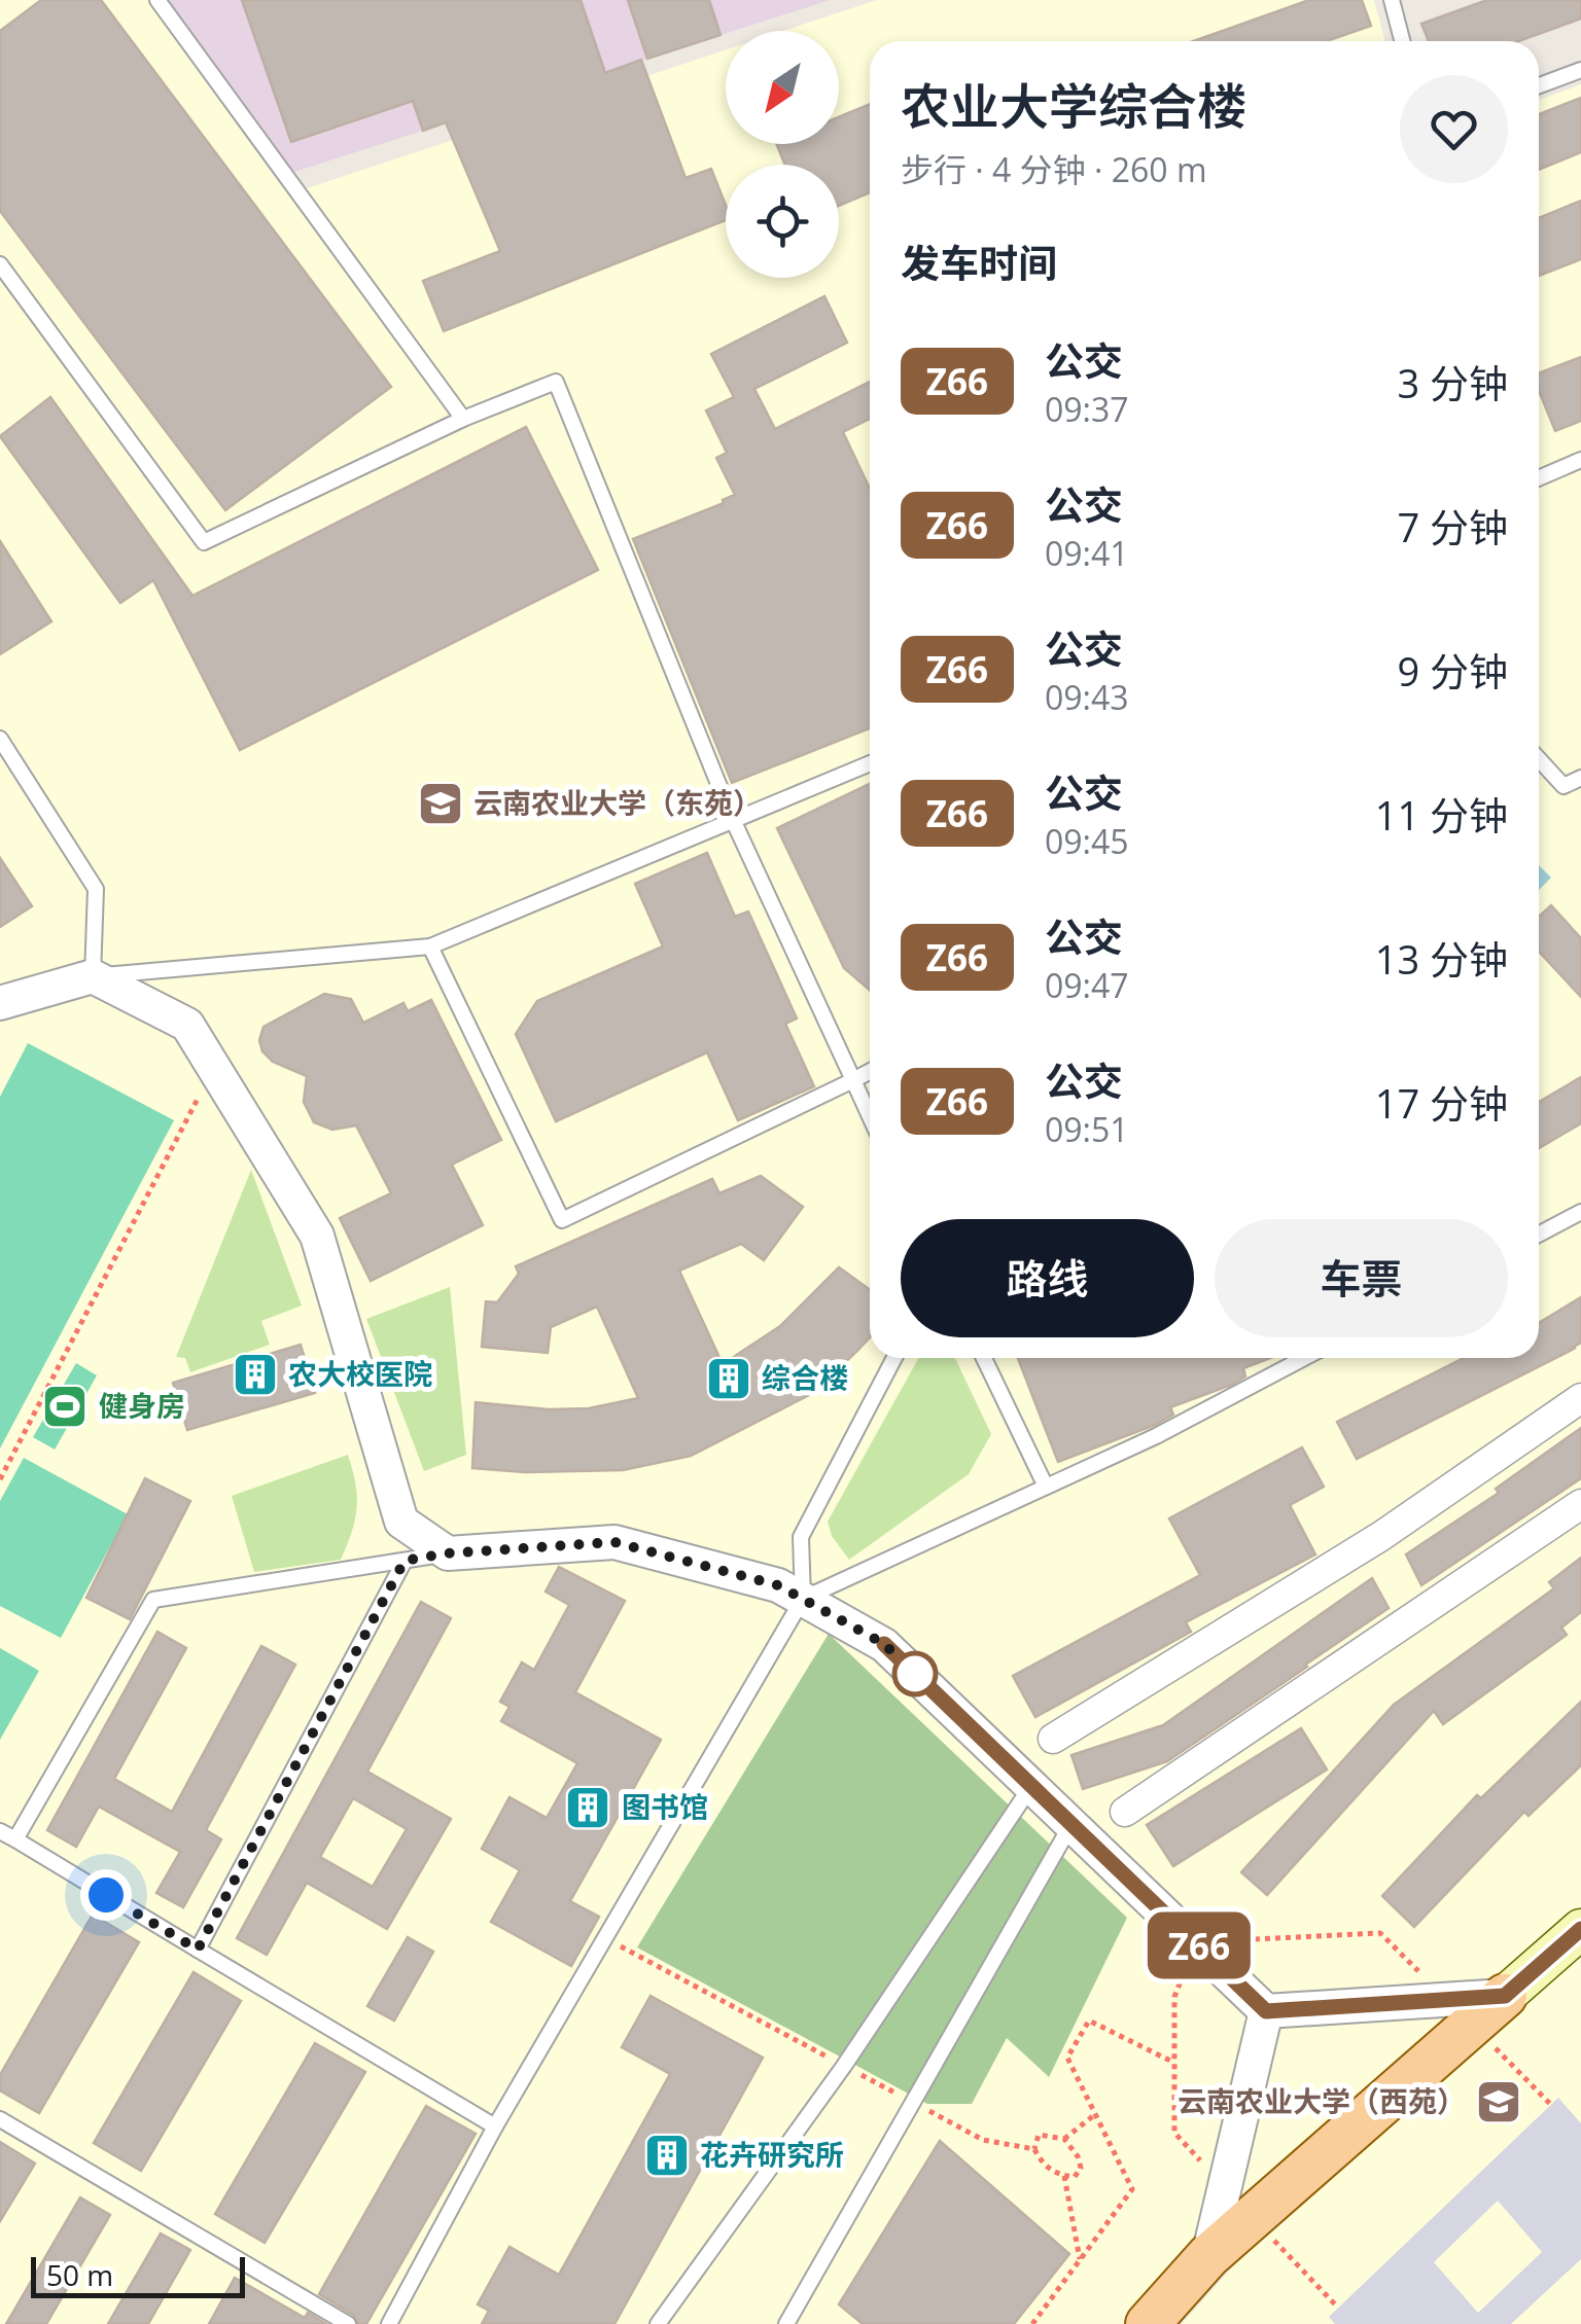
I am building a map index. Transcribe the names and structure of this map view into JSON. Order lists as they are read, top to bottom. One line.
{"places":{"school or university":["云南农业大学（东苑）","云南农业大学（西苑）"],"building":["农大校医院","综合楼","图书馆","花卉研究所"],"sports":["健身房"]},"lines":["bus line Z66"],"scale_bar":"50 m","north":"bottom left","page":{"on_map":"Z66","heading":[["农业大学综合楼","步行 · 4 分钟 · 260 m"],"发车时间"],"list":[{"mark":"Z66","name":"公交","note":"09:37","value":"3 分钟"},{"mark":"Z66","name":"公交","note":"09:41","value":"7 分钟"},{"mark":"Z66","name":"公交","note":"09:43","value":"9 分钟"},{"mark":"Z66","name":"公交","note":"09:45","value":"11 分钟"},{"mark":"Z66","name":"公交","note":"09:47","value":"13 分钟"},{"mark":"Z66","name":"公交","note":"09:51","value":"17 分钟"}],"buttons":["路线","车票"],"scale":"50 m"}}
